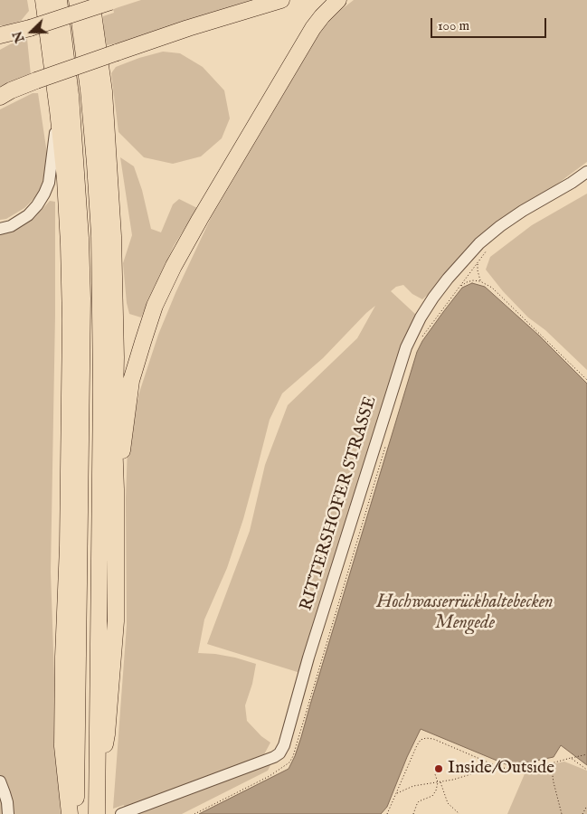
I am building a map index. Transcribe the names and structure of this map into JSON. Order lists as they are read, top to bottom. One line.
{"streets":{"street":["RITTERSHOFER STRASSE"]},"water":["Hochwasserrückhaltebecken Mengede"],"places":["Inside/Outside"],"scale_bar":"100 m","north":"left"}
